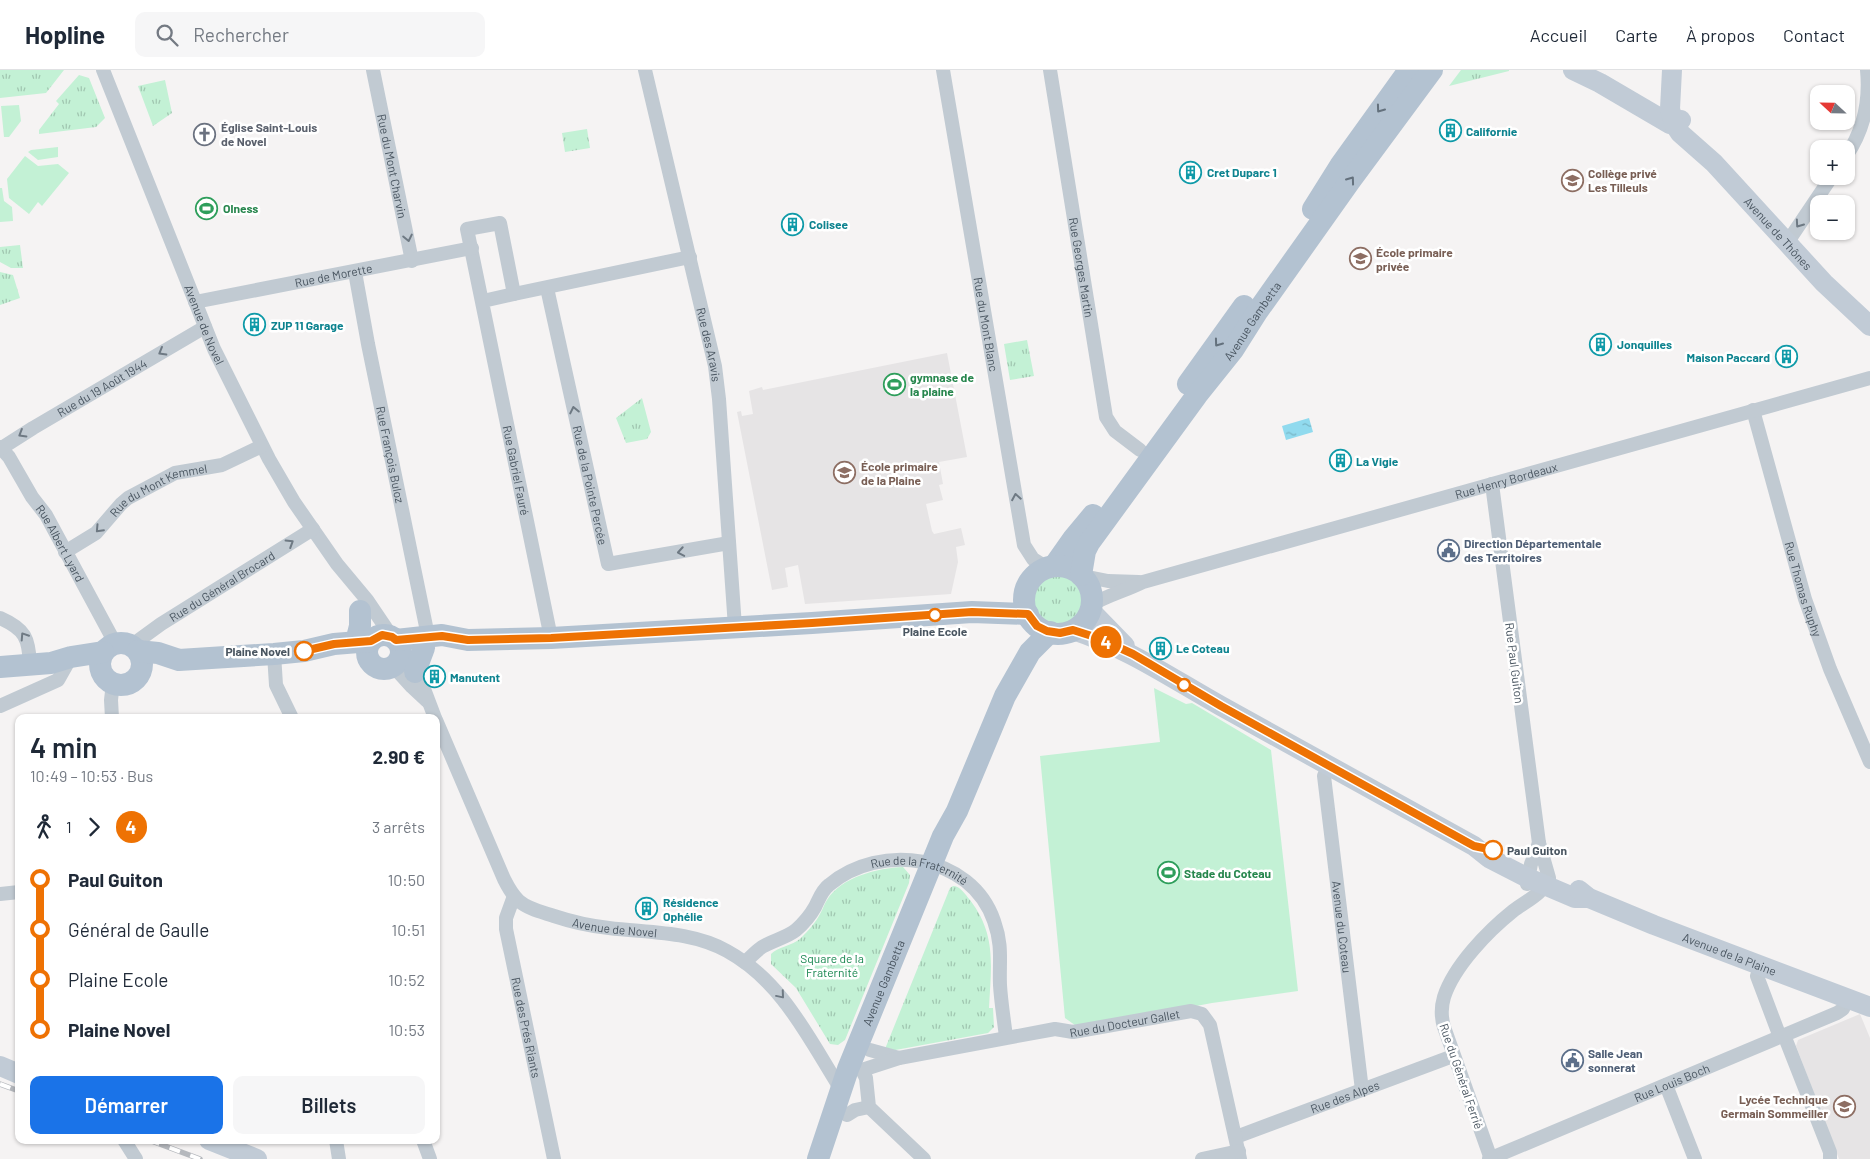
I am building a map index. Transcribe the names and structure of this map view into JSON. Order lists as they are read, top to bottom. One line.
{"streets":{"main road":["Avenue de Thônes","Avenue Gambetta","Avenue de la Plaine"],"street":["Rue du Mont Charvin","Rue Georges Martin","Rue de Morette","Avenue de Novel","Rue du Mont Blanc","Rue des Aravis","Rue du 19 Août 1944","Rue François Buloz","Rue Gabriel Fauré","Rue Henry Bordeaux","Rue de la Pointe Percée","Rue du Mont Kemmel","Rue Albert Lyard","Rue du Général Brocard","Rue Thomas Ruphy","Rue Paul Guiton","Rue de la Fraternité","Avenue du Coteau","Rue du Docteur Gallet","Rue des Prés Riants","Rue du Général Ferrié","Rue Louis Boch","Rue des Alpes"]},"crossings":[["Rue du Mont Charvin","Rue de Morette"],["Rue Georges Martin","Avenue Gambetta"],["Rue de Morette","Avenue de Novel"],["Rue de Morette","Rue François Buloz"],["Avenue Gambetta","Avenue de Novel"],["Avenue Gambetta","Rue du Mont Blanc"],["Avenue Gambetta","Rue Henry Bordeaux"],["Avenue Gambetta","Rue de la Fraternité"],["Avenue Gambetta","Avenue de la Plaine"],["Avenue Gambetta","Rue du Docteur Gallet"],["Avenue de Novel","Rue du 19 Août 1944"],["Avenue de Novel","Rue du Mont Kemmel"],["Avenue de Novel","Rue du Général Brocard"],["Avenue de Novel","Rue de la Fraternité"],["Avenue de Novel","Rue des Prés Riants"],["Rue du Mont Blanc","Rue Henry Bordeaux"],["Rue du Mont Blanc","Avenue de la Plaine"],["Rue des Aravis","Rue de la Pointe Percée"],["Rue du 19 Août 1944","Rue Albert Lyard"],["Rue Henry Bordeaux","Rue Thomas Ruphy"],["Rue Henry Bordeaux","Rue Paul Guiton"],["Rue Henry Bordeaux","Avenue de la Plaine"],["Rue du Mont Kemmel","Rue Albert Lyard"],["Rue Albert Lyard","Rue du Général Brocard"],["Rue Paul Guiton","Avenue de la Plaine"],["Rue Paul Guiton","Rue du Général Ferrié"],["Rue de la Fraternité","Rue du Docteur Gallet"],["Avenue du Coteau","Avenue de la Plaine"],["Avenue du Coteau","Rue des Alpes"],["Avenue de la Plaine","Rue du Général Ferrié"],["Avenue de la Plaine","Rue Louis Boch"],["Rue du Docteur Gallet","Rue des Alpes"],["Rue du Général Ferrié","Rue Louis Boch"],["Rue du Général Ferrié","Rue des Alpes"]],"one_way":["Rue du Mont Charvin","Rue du Mont Blanc","Rue du 19 Août 1944","Rue du Mont Kemmel","Rue du Général Brocard"],"parks":["Square de la Fraternité"],"places":{"building":["Californie","Cret Duparc 1","Colisee","ZUP 11 Garage","Jonquilles","Maison Paccard","La Vigie","Le Coteau","Manutent","Résidence Ophélie"],"church":["Église Saint-Louis de Novel"],"school or university":["Collège privé Les Tilleuls","École primaire privée","École primaire de la Plaine","Lycée Technique Germain Sommeiller"],"sports":["Olness","gymnase de la plaine","Stade du Coteau"],"public building":["Direction Départementale des Territoires","Salle Jean sonnerat"],"other":["Plaine Ecole","Plaine Novel","Paul Guiton"]},"lines":["bus line 4"],"north":"left","page":{"header":"Hopline","search":"Rechercher","nav":["Accueil","Carte","À propos","Contact"],"on_map":"4","map_buttons":["+","−"],"heading":["4 min","10:49 – 10:53 · Bus","2.90 €"],"legs":["1","4","3 arrêts"],"list":[{"name":"Paul Guiton","value":"10:50"},{"name":"Général de Gaulle","value":"10:51"},{"name":"Plaine Ecole","value":"10:52"},{"name":"Plaine Novel","value":"10:53"}],"buttons":["Démarrer","Billets"]}}
